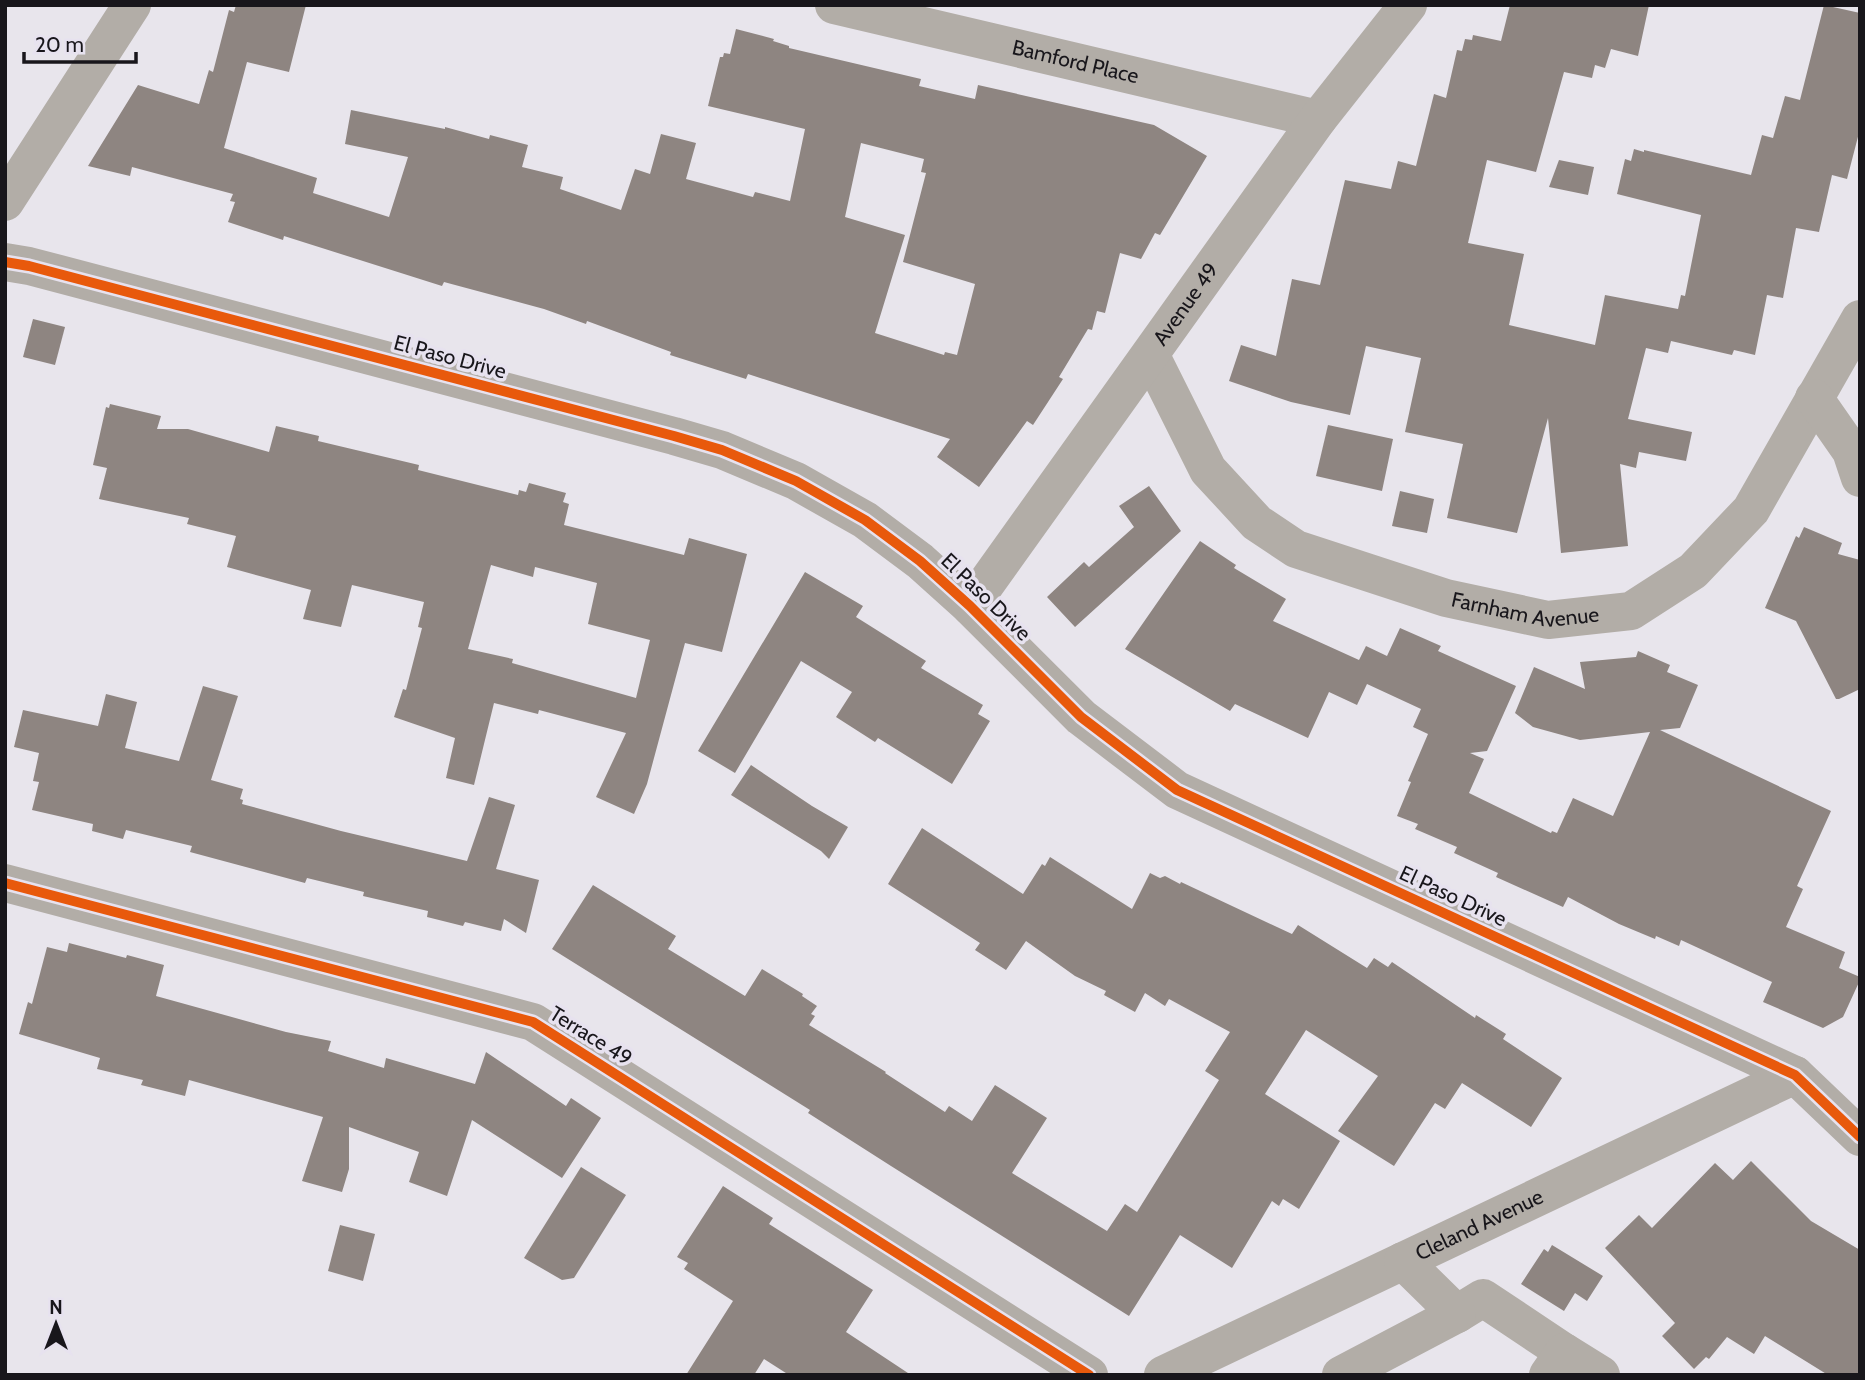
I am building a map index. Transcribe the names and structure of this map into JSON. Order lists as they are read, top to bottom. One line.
{"streets":{"street":["Bamford Place","Avenue 49","El Paso Drive","Farnham Avenue","Terrace 49","Cleland Avenue"]},"crossings":[["Bamford Place","Avenue 49"],["Avenue 49","El Paso Drive"],["Avenue 49","Farnham Avenue"],["El Paso Drive","Cleland Avenue"]],"scale_bar":"20 m","north":"top"}
